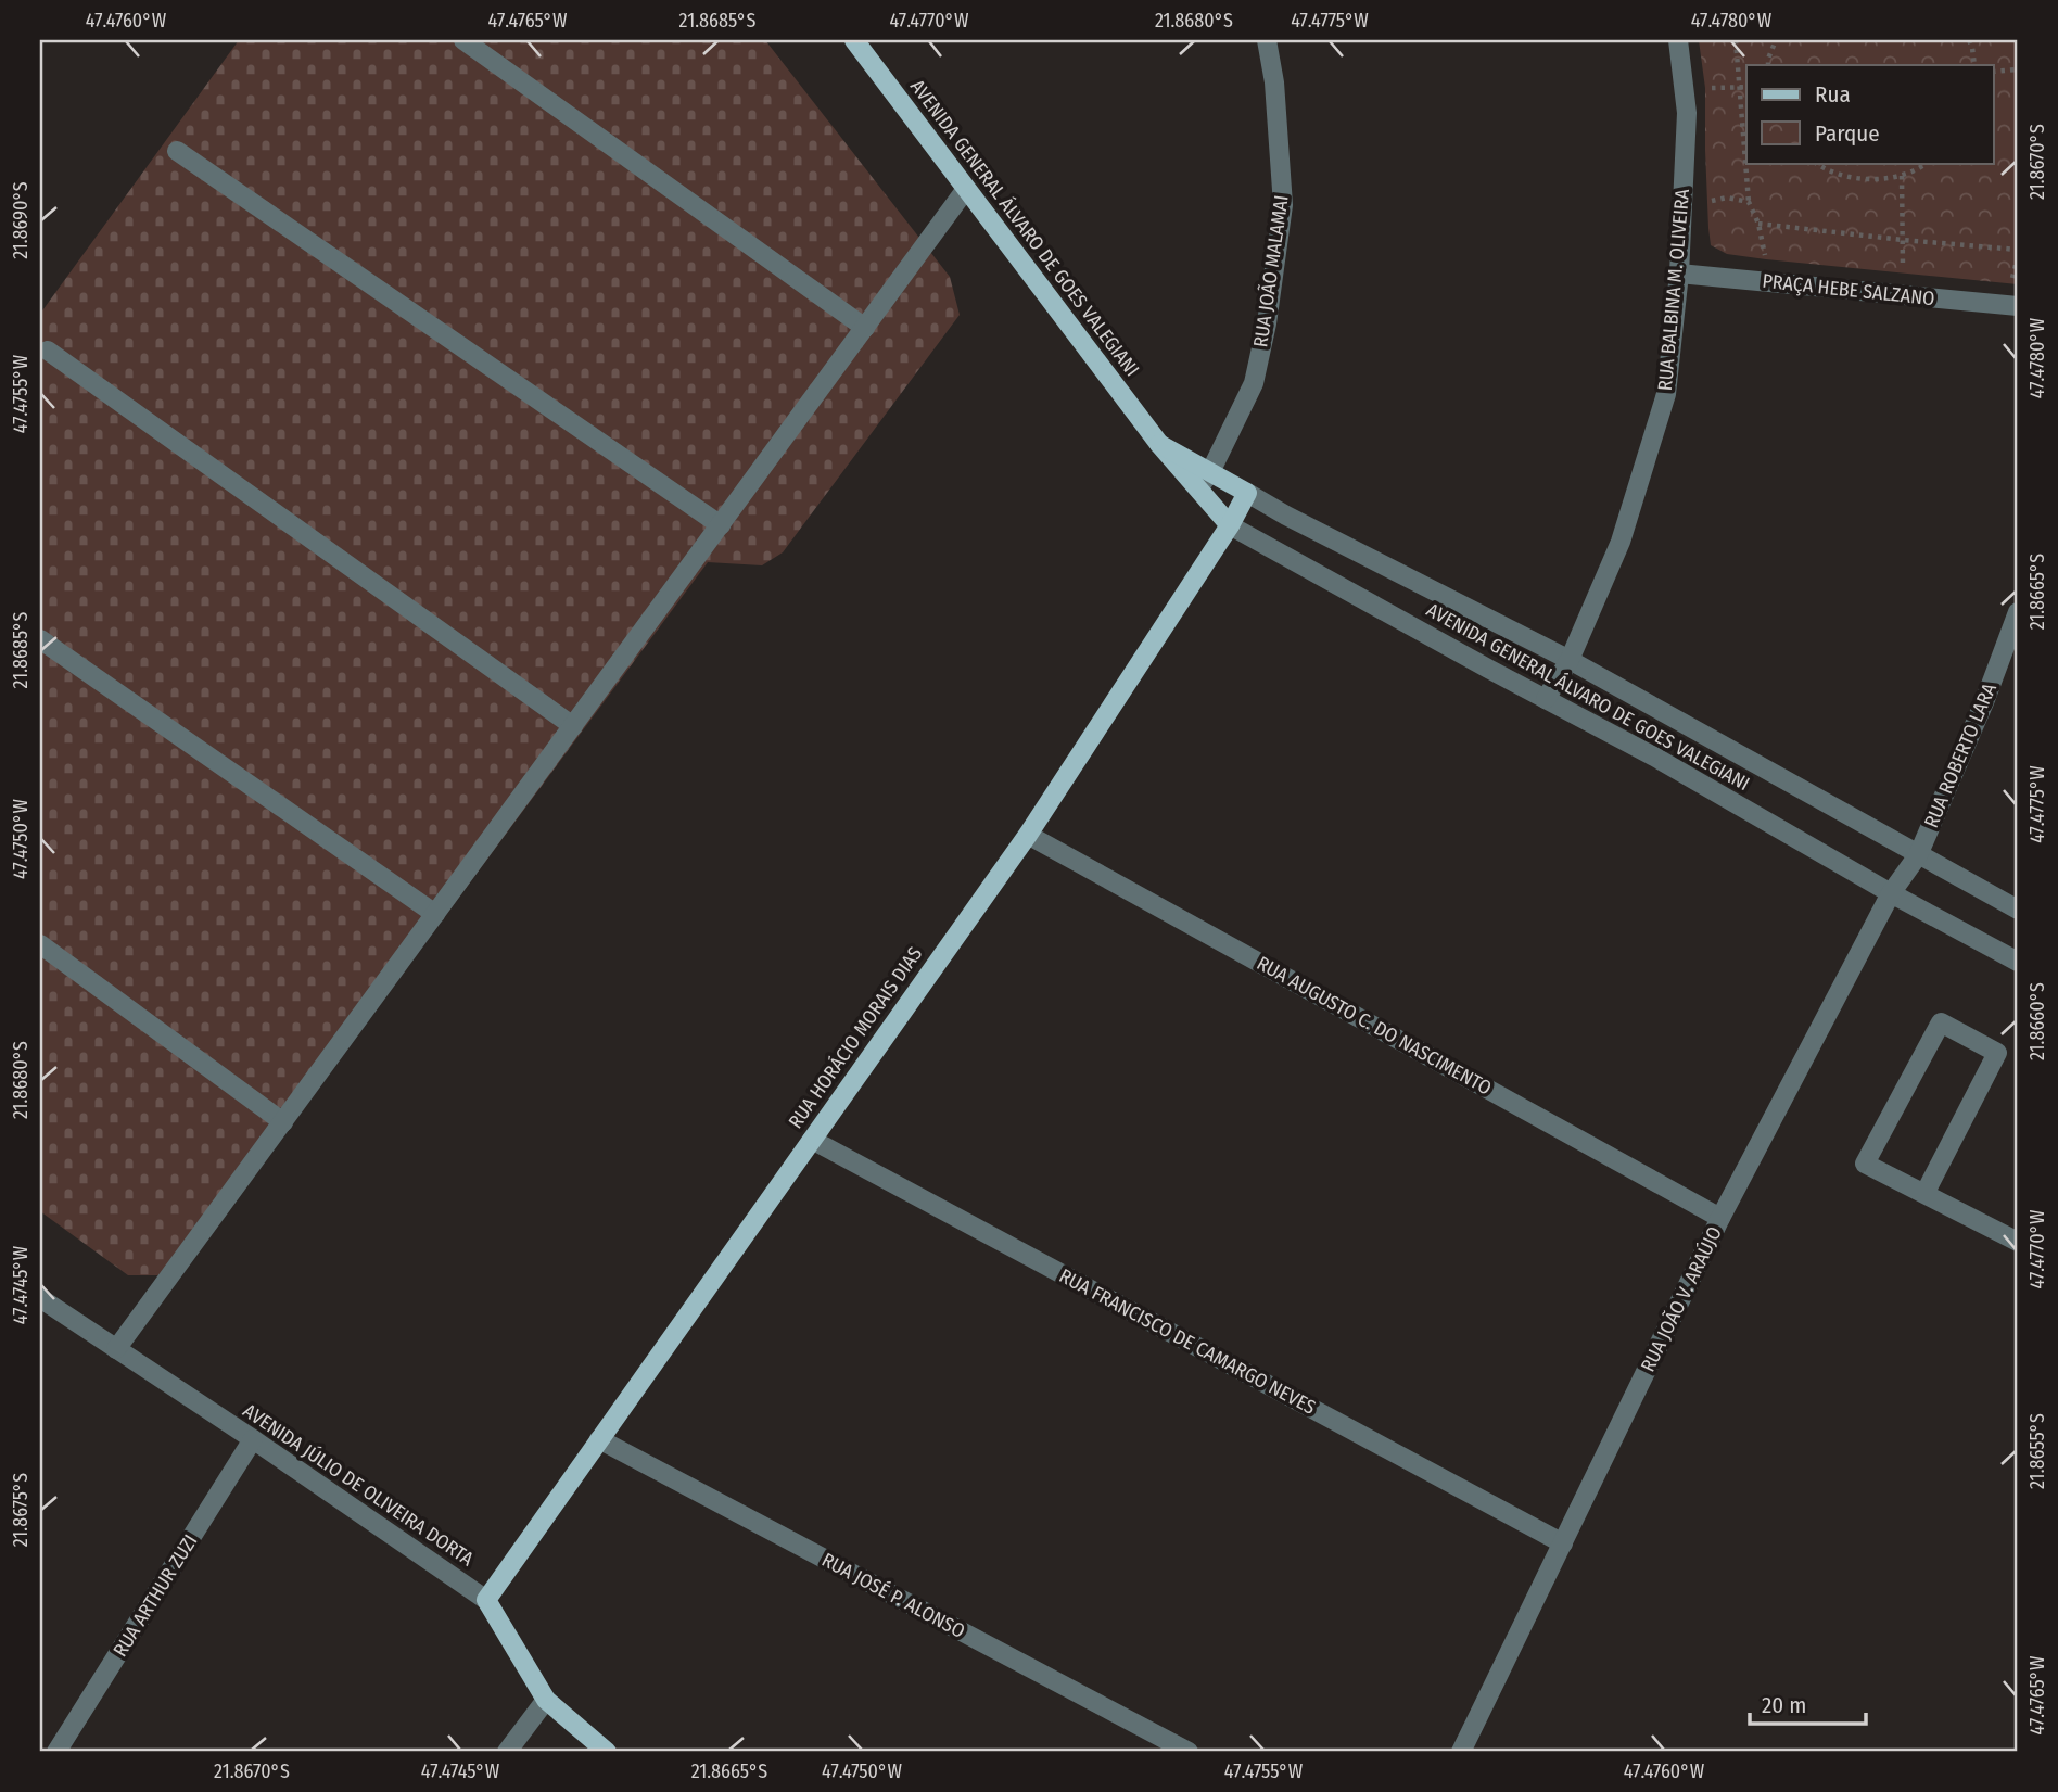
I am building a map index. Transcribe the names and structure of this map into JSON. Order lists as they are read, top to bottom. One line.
{"streets":{"main road":["AVENIDA GENERAL ÁLVARO DE GOES VALEGIANI","RUA HORÁCIO MORAIS DIAS","AVENIDA JÚLIO DE OLIVEIRA DORTA"],"street":["RUA JOÃO MALAMAI","RUA BALBINA M. OLIVEIRA","PRAÇA HEBE SALZANO","RUA ROBERTO LARA","RUA AUGUSTO C. DO NASCIMENTO","RUA JOÃO V. ARAÚJO","RUA FRANCISCO DE CAMARGO NEVES","RUA ARTHUR ZUZI","RUA JOSÉ P. ALONSO"]},"crossings":[["AVENIDA GENERAL ÁLVARO DE GOES VALEGIANI","RUA JOÃO MALAMAI"],["AVENIDA GENERAL ÁLVARO DE GOES VALEGIANI","RUA BALBINA M. OLIVEIRA"],["AVENIDA GENERAL ÁLVARO DE GOES VALEGIANI","RUA ROBERTO LARA"],["AVENIDA GENERAL ÁLVARO DE GOES VALEGIANI","RUA HORÁCIO MORAIS DIAS"],["AVENIDA GENERAL ÁLVARO DE GOES VALEGIANI","RUA JOÃO V. ARAÚJO"],["RUA BALBINA M. OLIVEIRA","PRAÇA HEBE SALZANO"],["RUA ROBERTO LARA","RUA JOÃO V. ARAÚJO"],["RUA AUGUSTO C. DO NASCIMENTO","RUA HORÁCIO MORAIS DIAS"],["RUA AUGUSTO C. DO NASCIMENTO","RUA JOÃO V. ARAÚJO"],["RUA HORÁCIO MORAIS DIAS","RUA FRANCISCO DE CAMARGO NEVES"],["RUA HORÁCIO MORAIS DIAS","AVENIDA JÚLIO DE OLIVEIRA DORTA"],["RUA HORÁCIO MORAIS DIAS","RUA JOSÉ P. ALONSO"],["RUA JOÃO V. ARAÚJO","RUA FRANCISCO DE CAMARGO NEVES"],["AVENIDA JÚLIO DE OLIVEIRA DORTA","RUA ARTHUR ZUZI"]],"legend":["Rua","Parque"],"scale_bar":"20 m","coordinates":["47.4760°W","47.4765°W","21.8685°S","47.4770°W","21.8680°S","47.4775°W","47.4780°W","21.8670°S","21.8690°S","47.4755°W","21.8665°S","47.4750°W","21.8660°S","47.4745°W","21.8655°S","21.8675°S"]}
